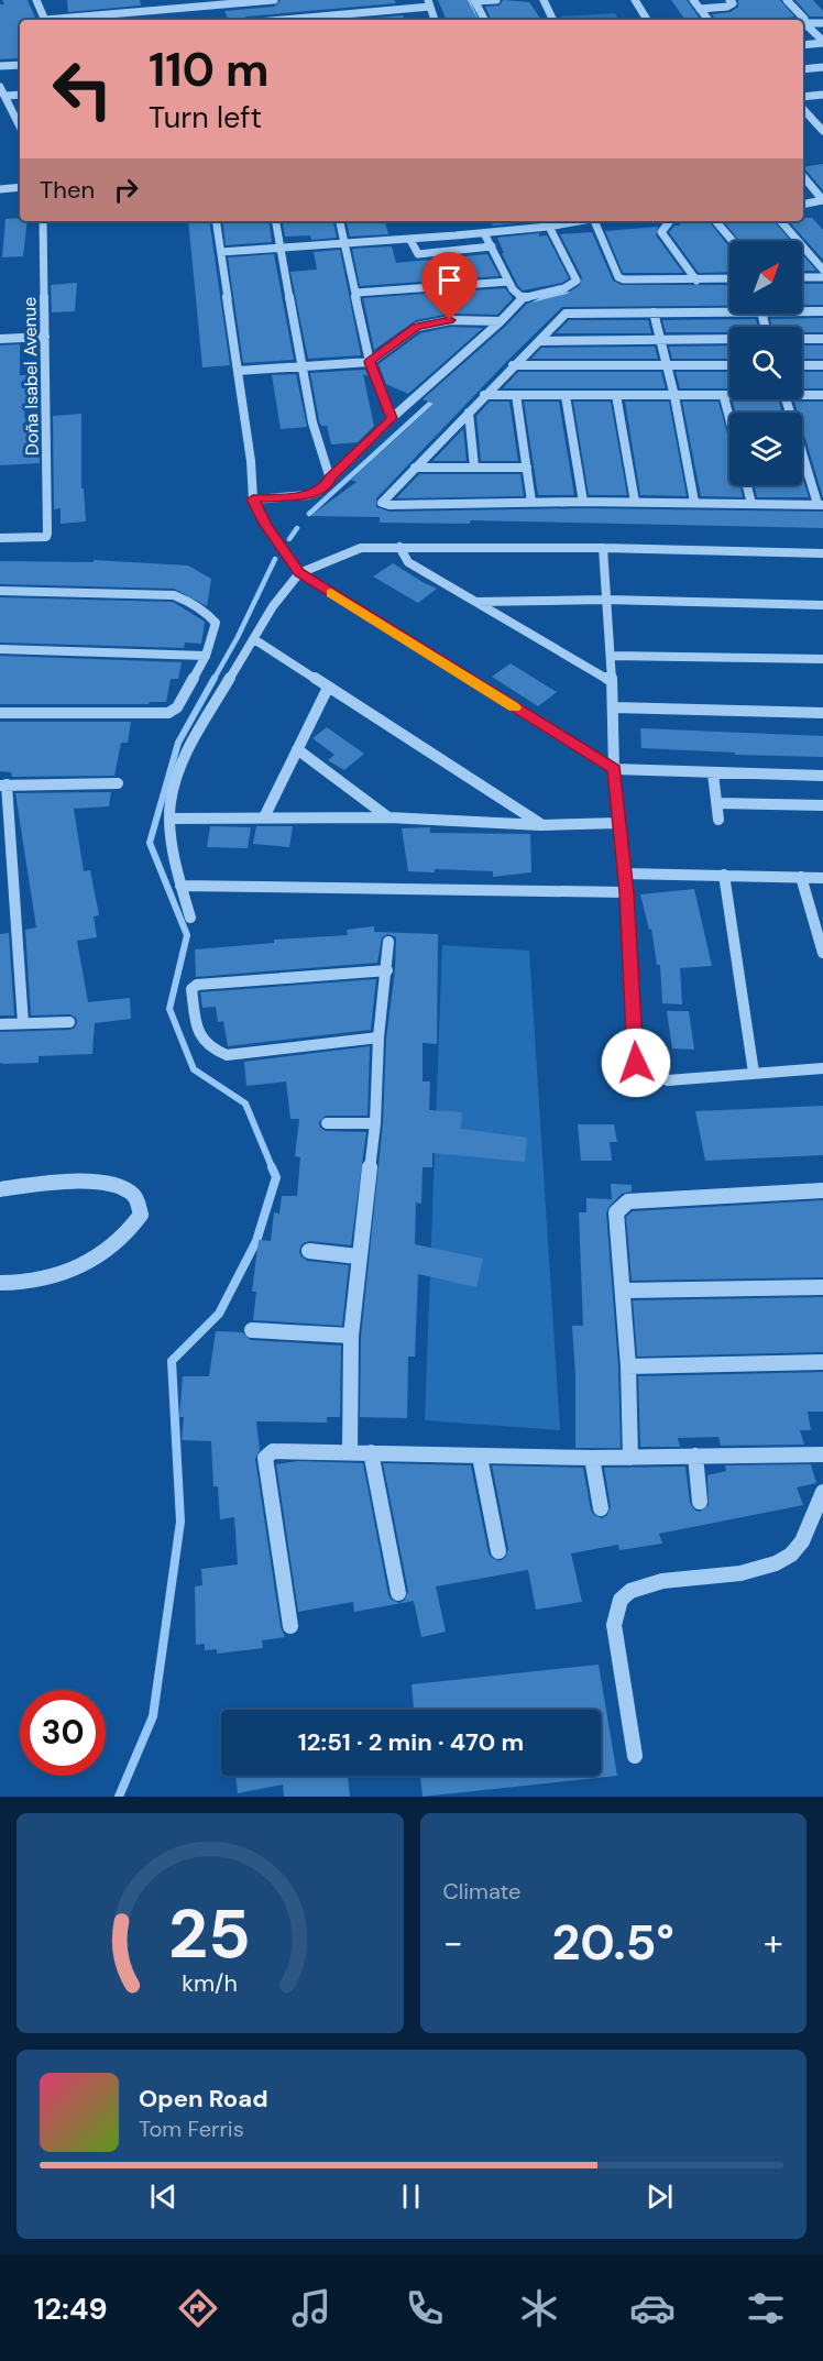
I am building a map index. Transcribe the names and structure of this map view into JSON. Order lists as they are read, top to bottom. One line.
{"streets":{"street":["Doña Isabel Avenue"]},"north":"top right","page":{"turn":["110 m","Turn left"],"then":"Then","limit":"30","trip":"12:51 · 2 min · 470 m","tile":"Climate","heat":["−","20.5°","+"],"song":["Open Road","Tom Ferris"],"tabs":"12:49","gauge":["25","km/h"]}}
